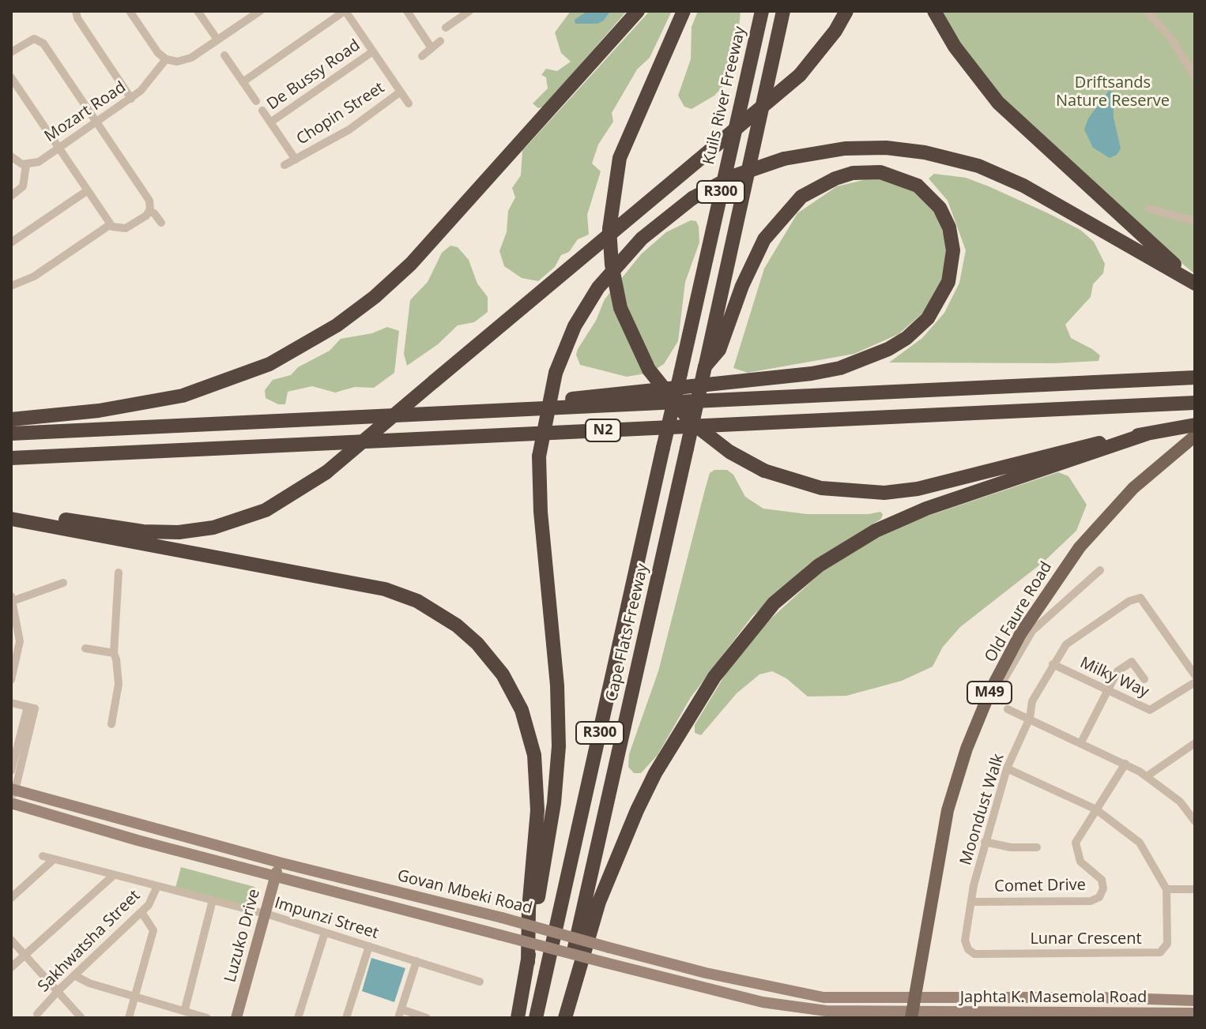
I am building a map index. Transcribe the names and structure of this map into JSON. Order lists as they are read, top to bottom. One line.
{"streets":{"highway":["Kuils River Freeway","R300","N2","Cape Flats Freeway"],"main road":["Old Faure Road","M49","Govan Mbeki Road","Luzuko Drive","Japhta K. Masemola Road"],"street":["De Bussy Road","Mozart Road","Chopin Street","Milky Way","Moondust Walk","Comet Drive","Impunzi Street","Lunar Crescent","Sakhwatsha Street"]},"crossings":[["De Bussy Road","Chopin Street"],["Kuils River Freeway","Cape Flats Freeway"],["R300","Cape Flats Freeway"],["Old Faure Road","M49"],["Old Faure Road","Govan Mbeki Road"],["Old Faure Road","Japhta K. Masemola Road"],["Milky Way","Moondust Walk"],["M49","Govan Mbeki Road"],["M49","Japhta K. Masemola Road"],["Moondust Walk","Comet Drive"],["Moondust Walk","Lunar Crescent"],["Comet Drive","Lunar Crescent"],["Govan Mbeki Road","Luzuko Drive"],["Govan Mbeki Road","Japhta K. Masemola Road"],["Impunzi Street","Luzuko Drive"],["Impunzi Street","Sakhwatsha Street"]],"parks":["Driftsands Nature Reserve"]}
